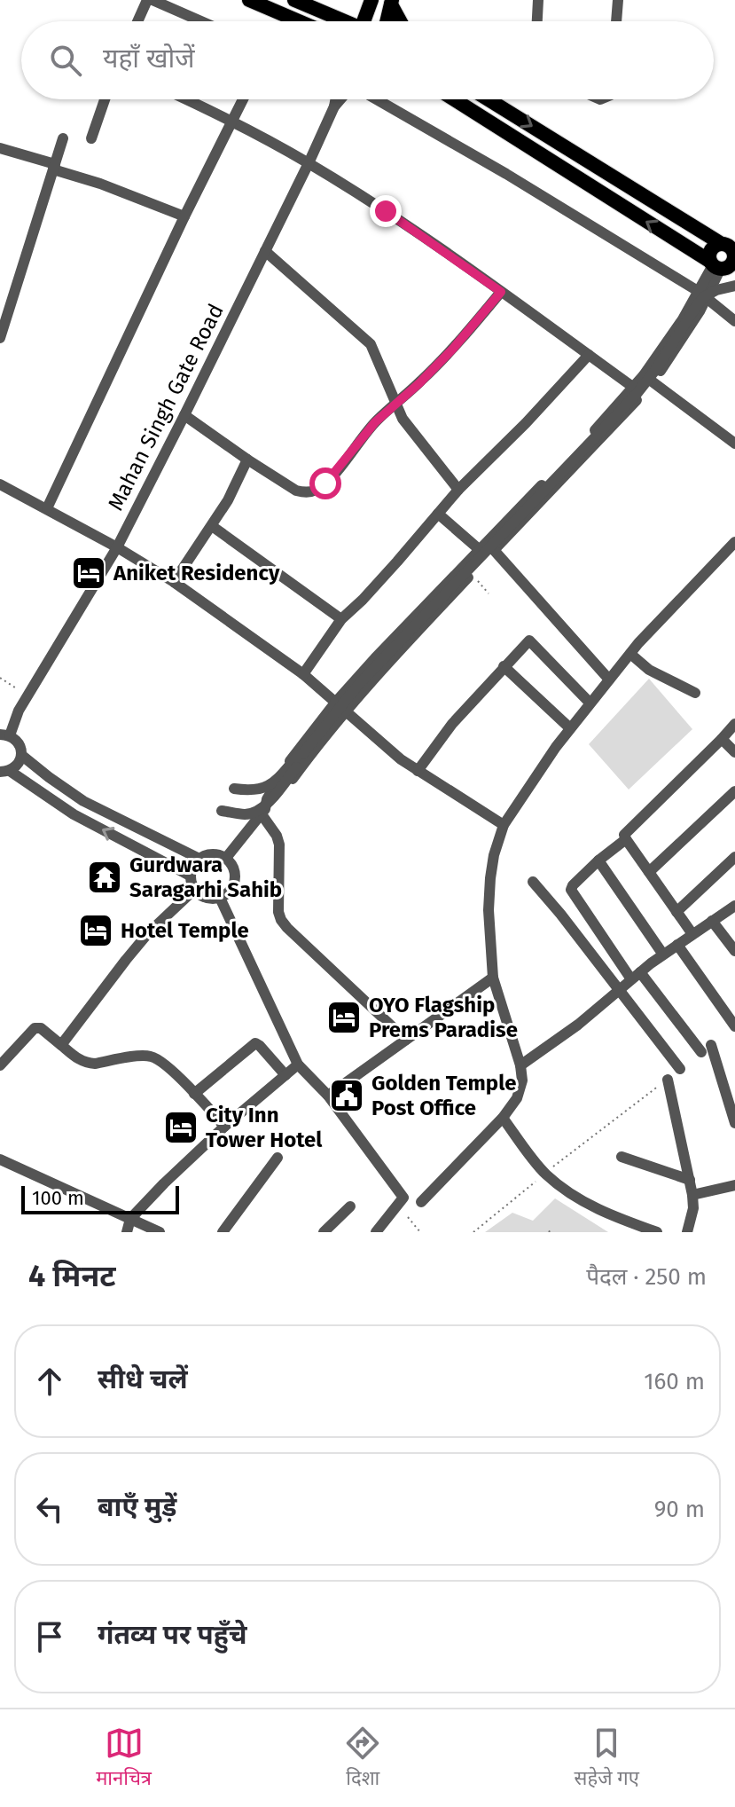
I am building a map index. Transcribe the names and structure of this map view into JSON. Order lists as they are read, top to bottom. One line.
{"streets":{"street":["Mahan Singh Gate Road"]},"places":{"hotel":["Aniket Residency","Hotel Temple","OYO Flagship Prems Paradise","City Inn Tower Hotel"],"temple":["Gurdwara Saragarhi Sahib"],"public building":["Golden Temple Post Office"]},"scale_bar":"100 m","page":{"search":"यहाँ खोजें","scale":"100 m","heading":["4 मिनट","पैदल · 250 m"],"list":[["सीधे चलें","160 m"],["बाएँ मुड़ें","90 m"],"गंतव्य पर पहुँचे"],"nav":["मानचित्र","दिशा","सहेजे गए"]}}
